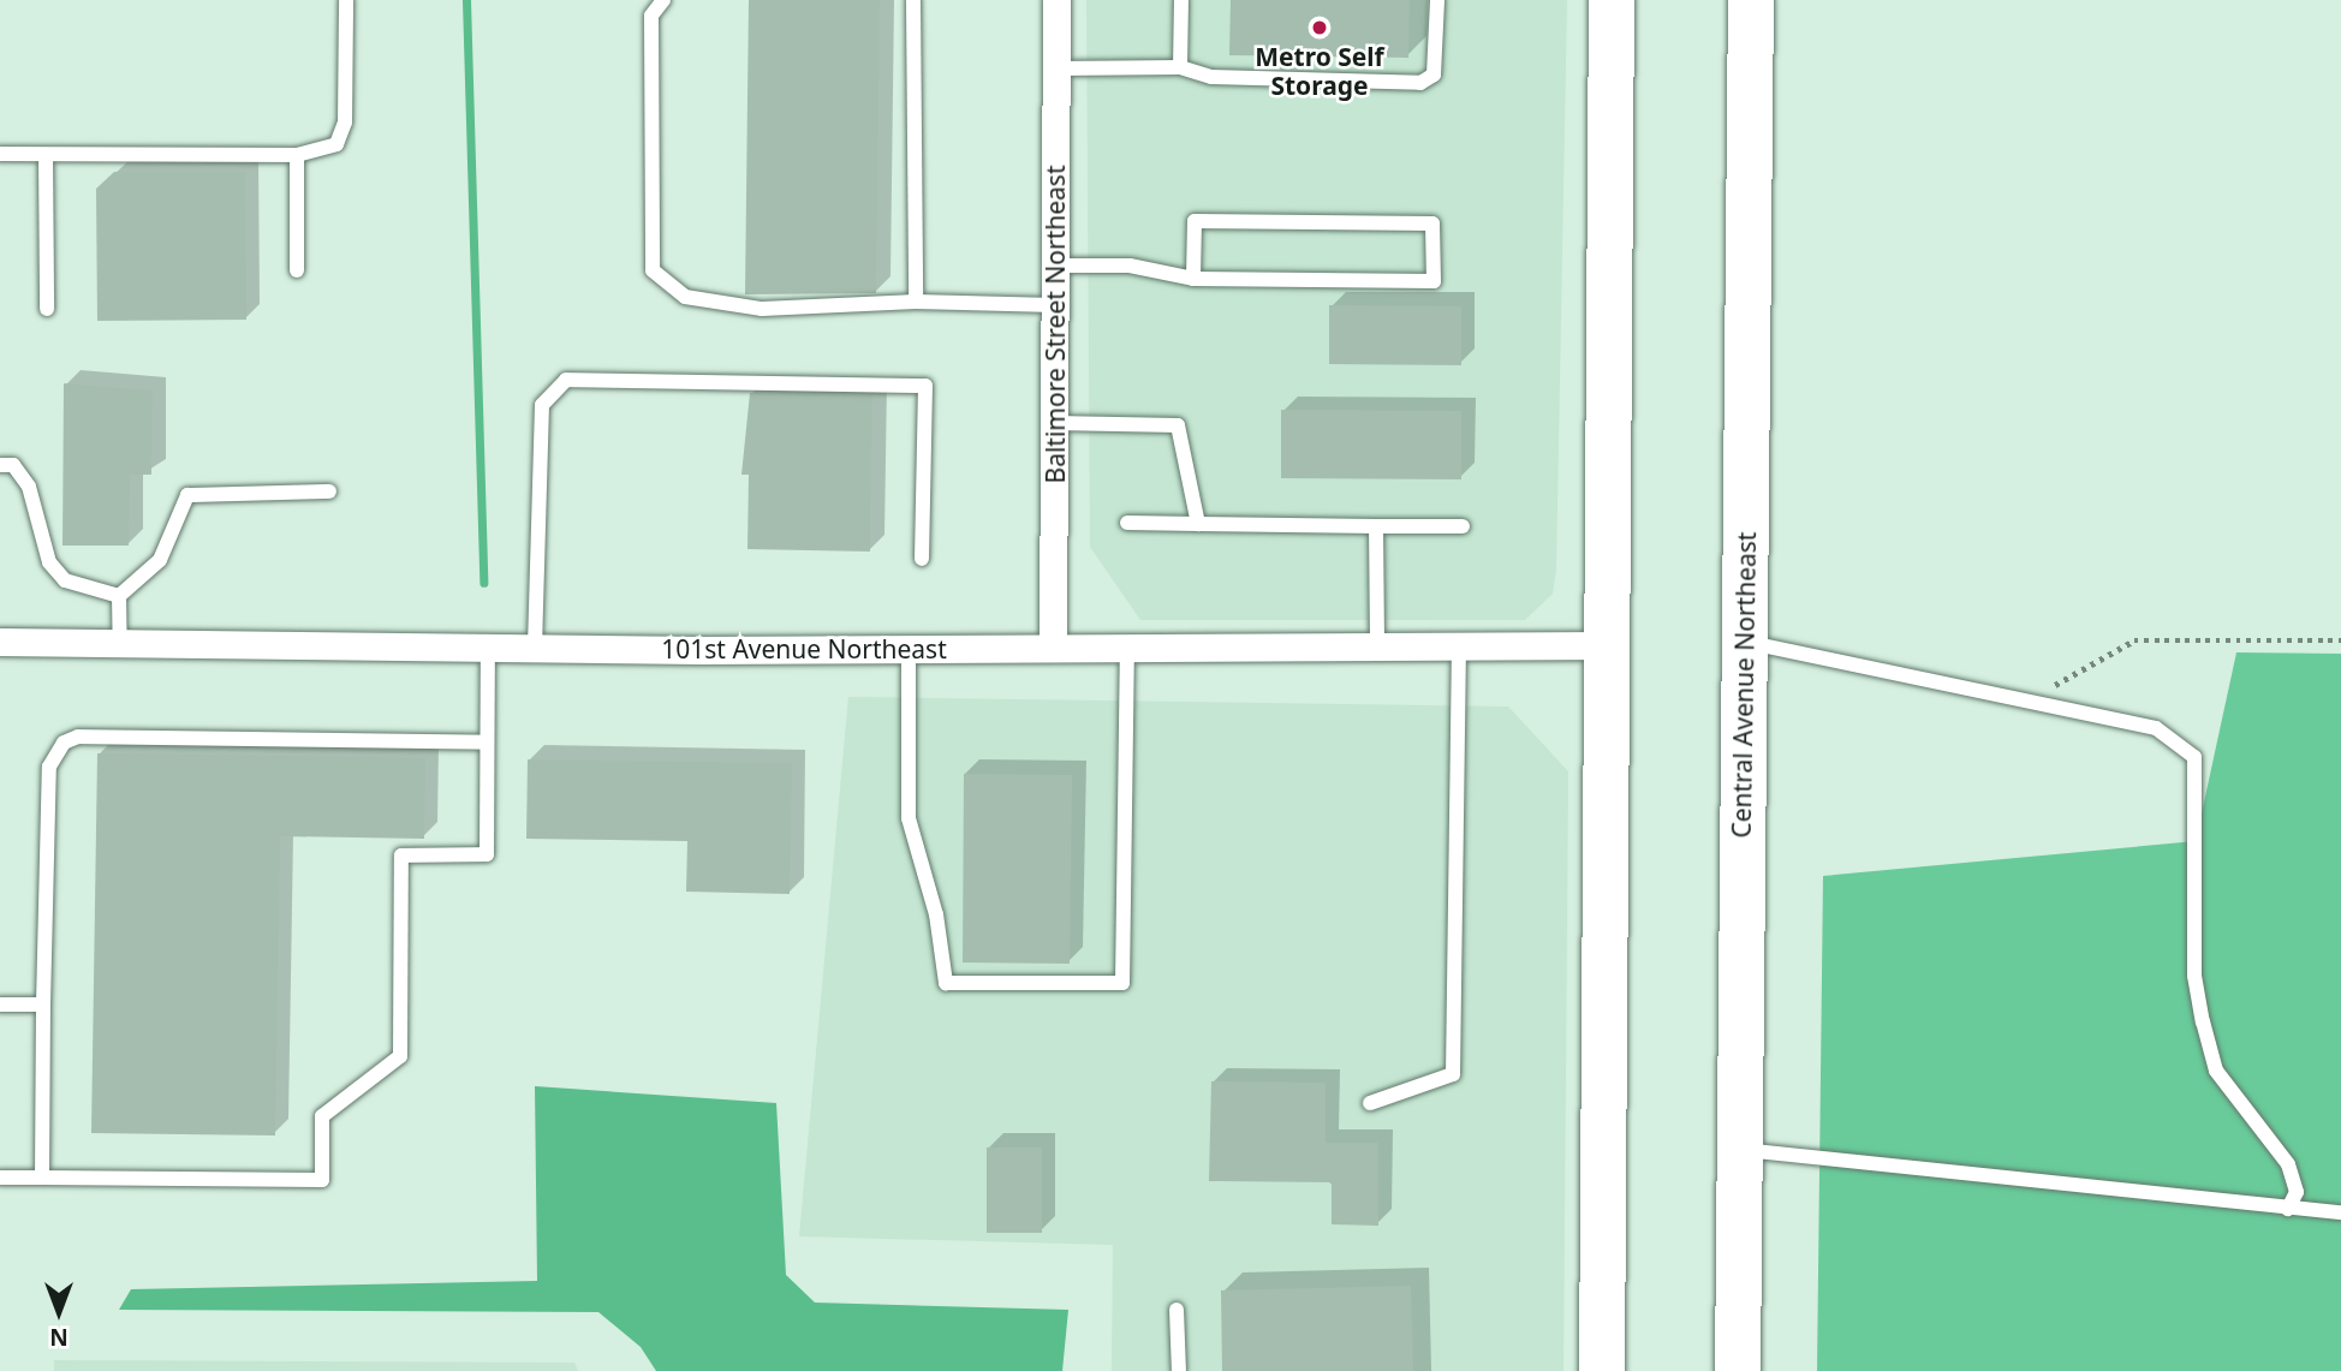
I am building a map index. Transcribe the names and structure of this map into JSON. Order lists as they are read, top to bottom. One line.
{"streets":{"highway":["Central Avenue Northeast"],"street":["Baltimore Street Northeast","101st Avenue Northeast"]},"crossings":[["Baltimore Street Northeast","101st Avenue Northeast"]],"places":["Metro Self Storage"],"north":"bottom"}
